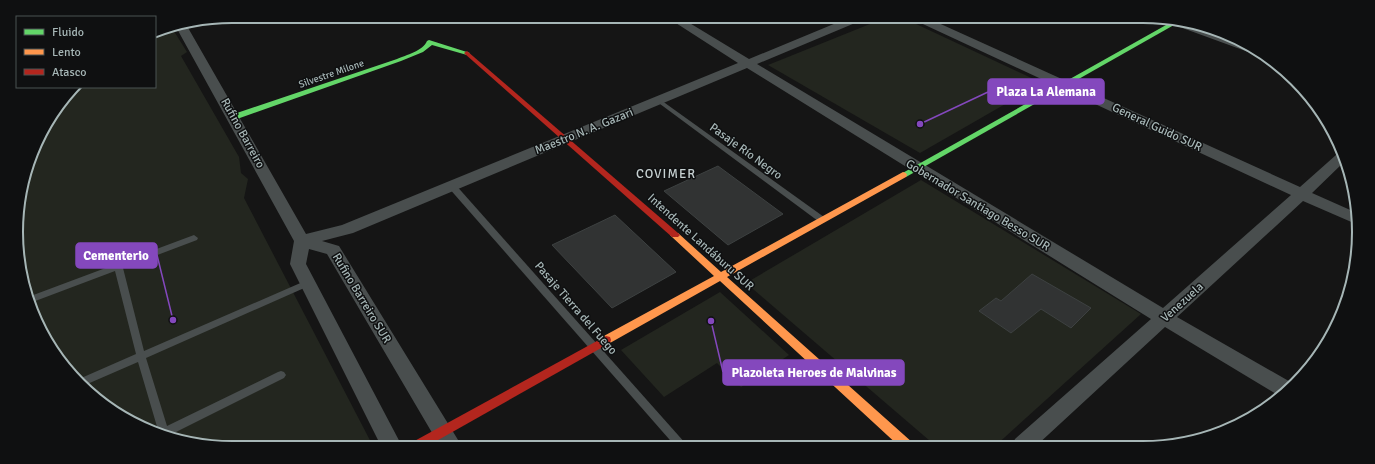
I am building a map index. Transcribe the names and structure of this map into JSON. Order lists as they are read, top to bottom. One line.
{"streets":{"street":["Silvestre Milone","General Guido SUR","Maestro N. A. Gazari","Rufino Barreiro","Gobernador Santiago Besso SUR","Intendente Landáburu SUR","Rufino Barreiro SUR","Venezuela"],"lane":["Pasaje Río Negro","Pasaje Tierra del Fuego"]},"crossings":[["Silvestre Milone","Rufino Barreiro"],["Silvestre Milone","Intendente Landáburu SUR"],["General Guido SUR","Venezuela"],["Maestro N. A. Gazari","Rufino Barreiro"],["Maestro N. A. Gazari","Pasaje Río Negro"],["Maestro N. A. Gazari","Gobernador Santiago Besso SUR"],["Maestro N. A. Gazari","Intendente Landáburu SUR"],["Maestro N. A. Gazari","Rufino Barreiro SUR"],["Maestro N. A. Gazari","Pasaje Tierra del Fuego"],["Rufino Barreiro","Rufino Barreiro SUR"],["Gobernador Santiago Besso SUR","Venezuela"]],"districts":["COVIMER"],"places":["Plaza La Alemana","Cementerio","Plazoleta Heroes de Malvinas"],"legend":["Fluido","Lento","Atasco"]}
